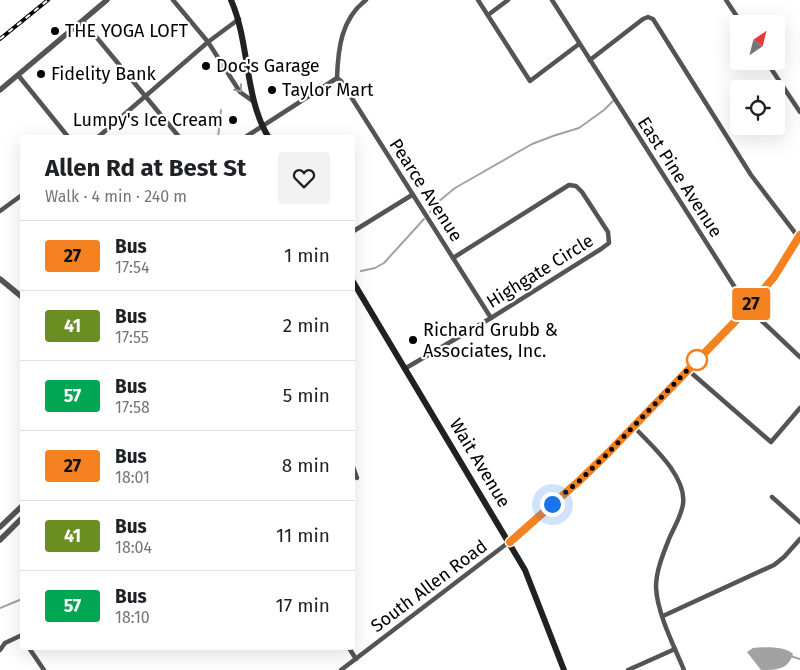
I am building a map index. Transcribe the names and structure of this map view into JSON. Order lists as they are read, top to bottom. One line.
{"streets":{"main road":["Wait Avenue"],"street":["East Pine Avenue","Pearce Avenue","Highgate Circle","South Allen Road"]},"crossings":[["Pearce Avenue","Highgate Circle"],["Highgate Circle","Wait Avenue"],["Wait Avenue","South Allen Road"]],"places":["THE YOGA LOFT","Doc's Garage","Fidelity Bank","Taylor Mart","Lumpy's Ice Cream","Richard Grubb & Associates, Inc."],"lines":["bus line 27"],"north":"top right","page":{"on_map":"27","heading":["Allen Rd at Best St","Walk · 4 min · 240 m"],"list":[{"mark":"27","name":"Bus","note":"17:54","value":"1 min"},{"mark":"41","name":"Bus","note":"17:55","value":"2 min"},{"mark":"57","name":"Bus","note":"17:58","value":"5 min"},{"mark":"27","name":"Bus","note":"18:01","value":"8 min"},{"mark":"41","name":"Bus","note":"18:04","value":"11 min"},{"mark":"57","name":"Bus","note":"18:10","value":"17 min"}]}}
